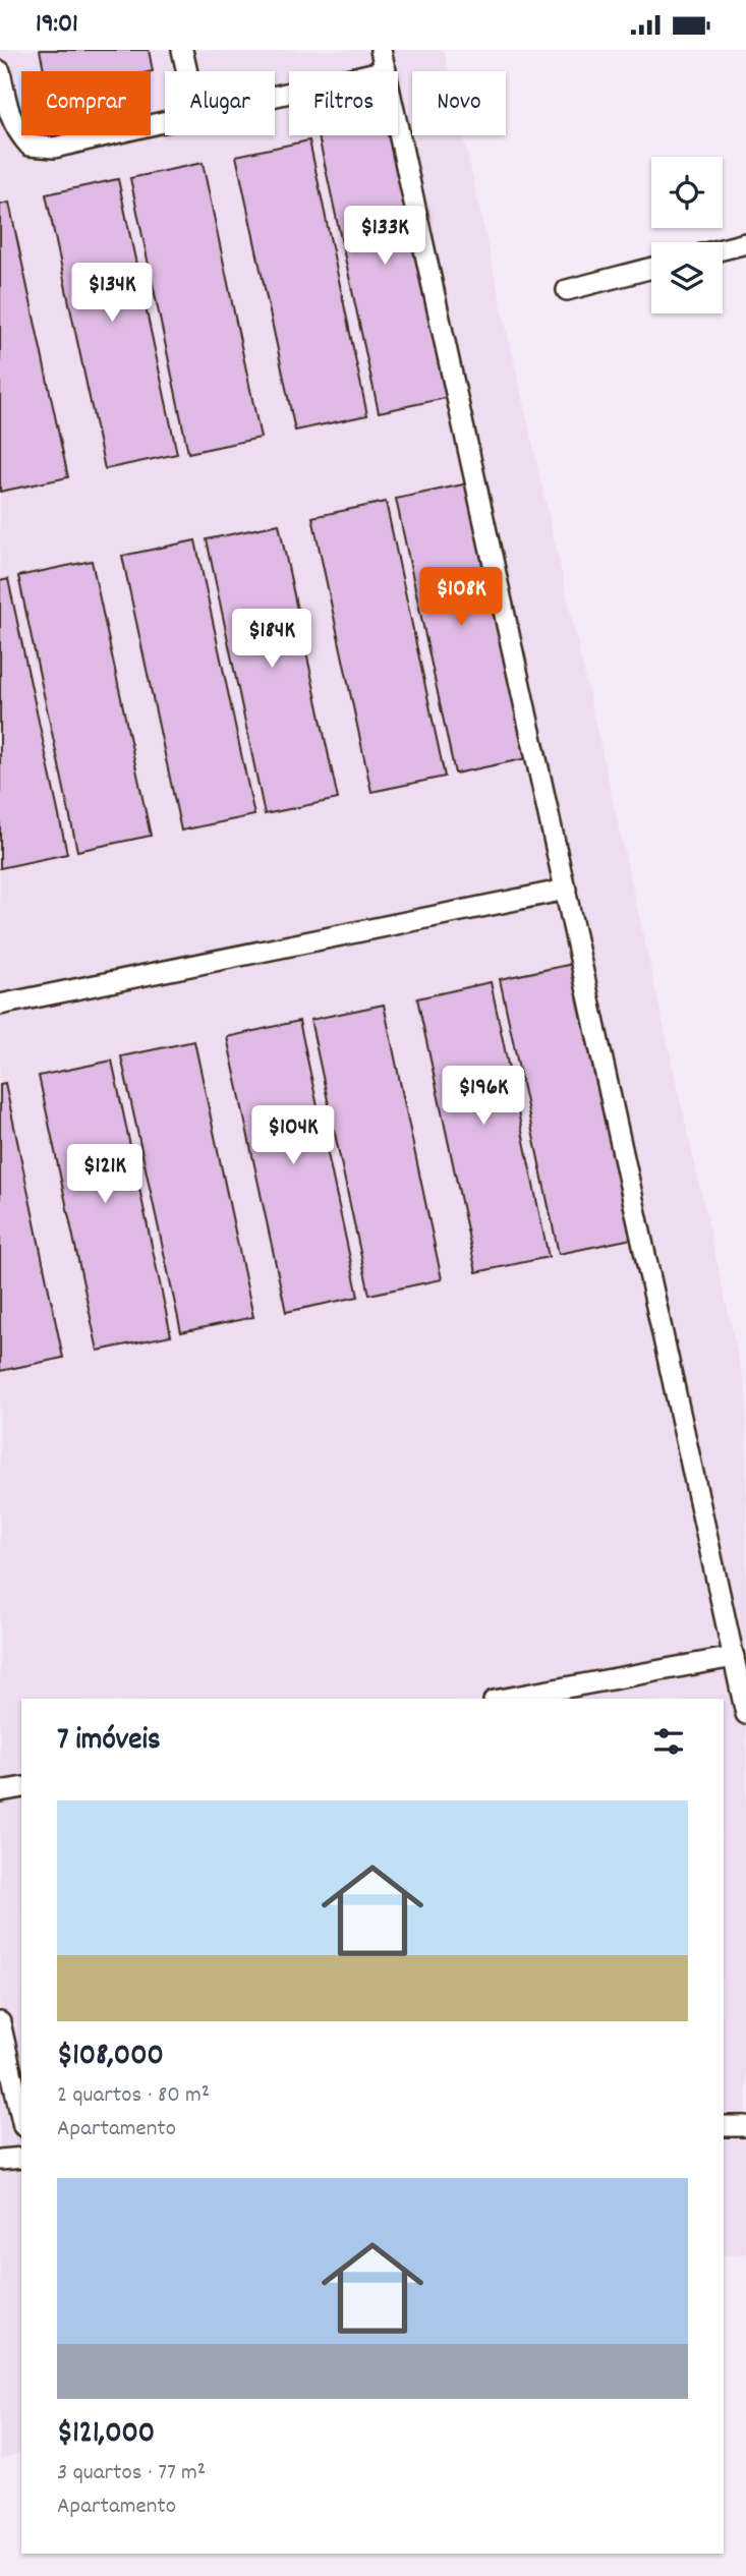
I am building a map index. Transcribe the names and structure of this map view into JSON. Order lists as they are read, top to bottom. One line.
{"page":{"status":"19:01","chip":["Comprar","Alugar","Filtros","Novo"],"price":["$133K","$134K","$108K","$184K","$196K","$104K","$121K"],"heading":"7 imóveis","list":[{"name":"$108,000","note":"2 quartos · 80 m² · Apartamento"},{"name":"$121,000","note":"3 quartos · 77 m² · Apartamento"}]}}
